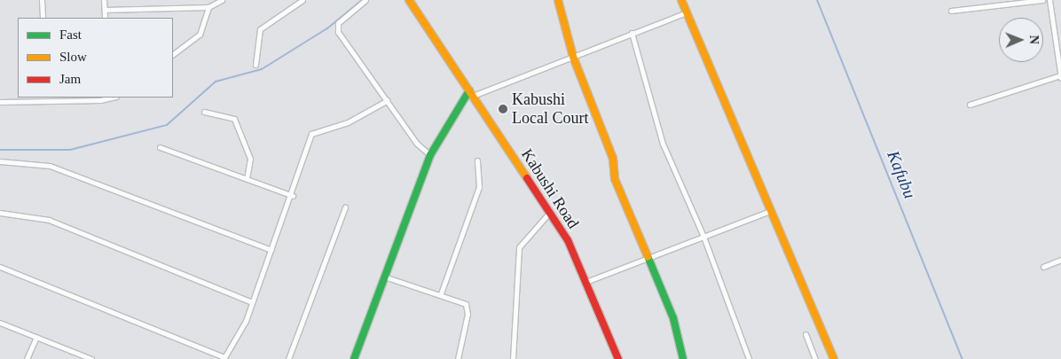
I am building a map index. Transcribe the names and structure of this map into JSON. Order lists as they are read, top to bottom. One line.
{"streets":{"street":["Kabushi Road"]},"water":["Kafubu"],"places":["Kabushi Local Court"],"legend":["Fast","Slow","Jam"],"north":"right"}
